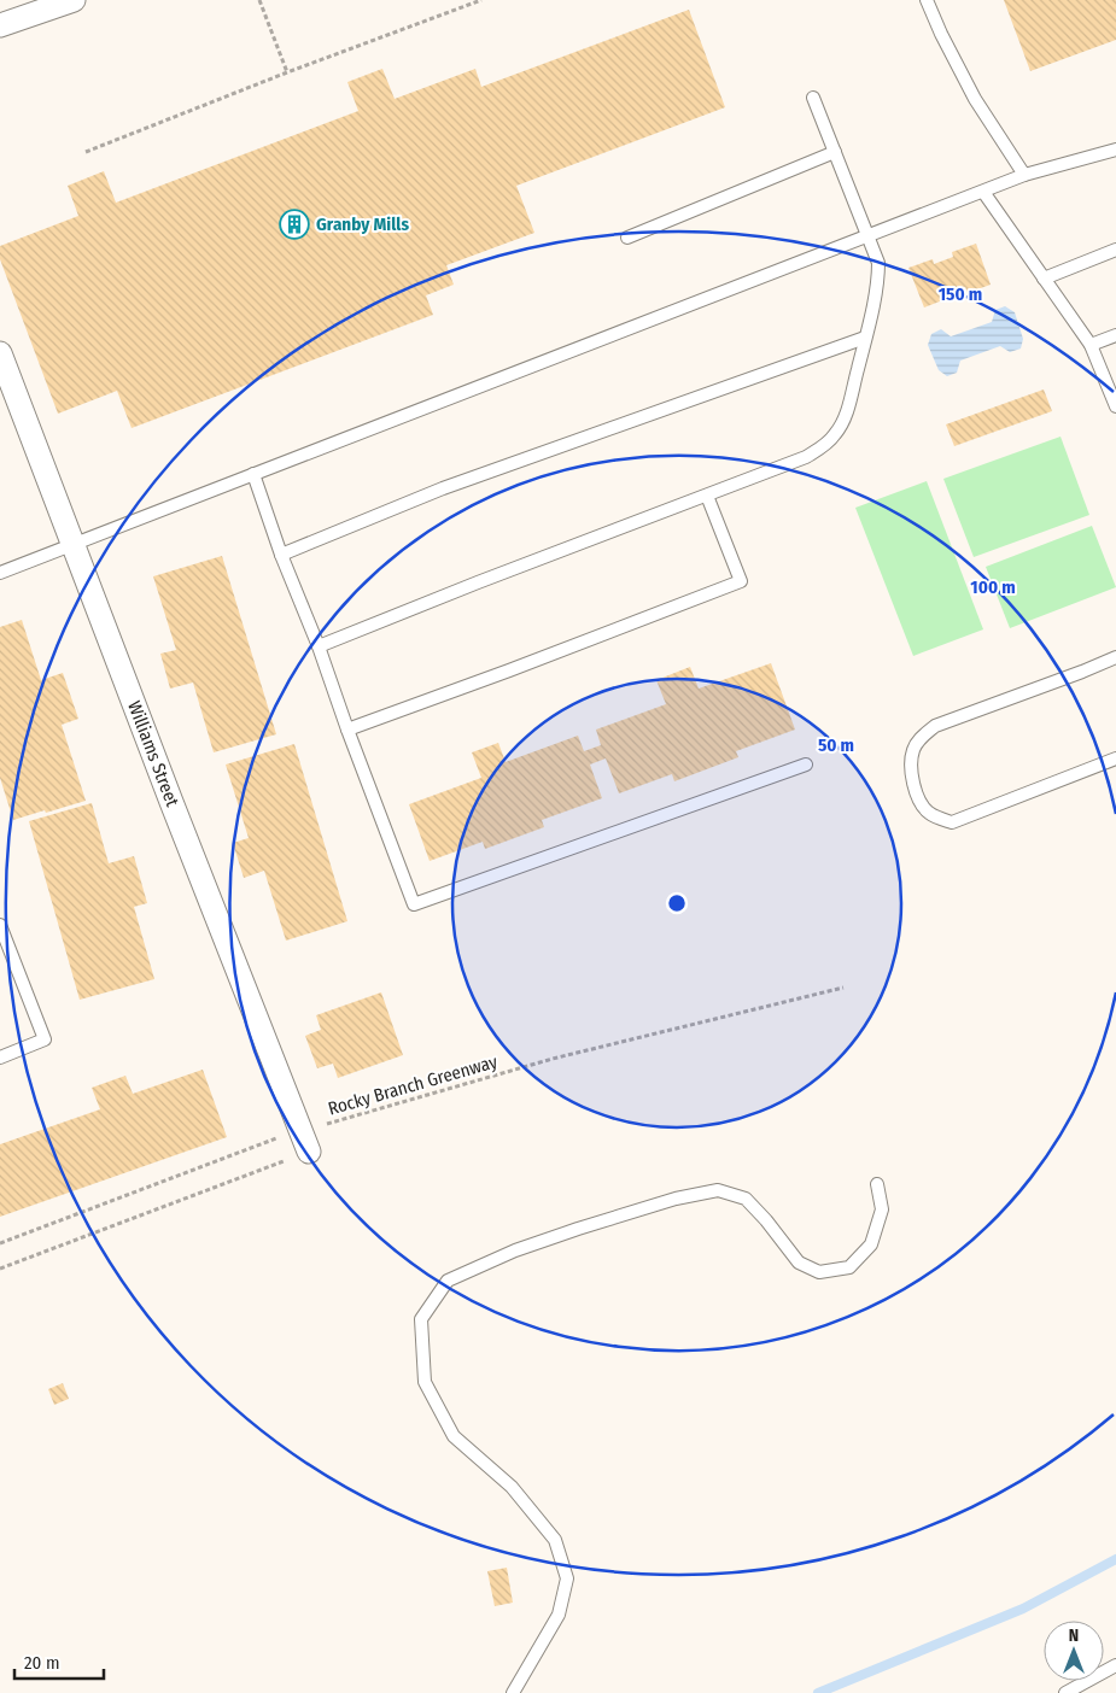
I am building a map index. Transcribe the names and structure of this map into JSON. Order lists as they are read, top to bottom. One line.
{"streets":{"street":["Williams Street"],"path":["Rocky Branch Greenway"]},"crossings":[["Williams Street","Rocky Branch Greenway"]],"places":{"building":["Granby Mills"]},"scale_bar":"20 m","north":"top","rings":["150 m","100 m","50 m"]}
